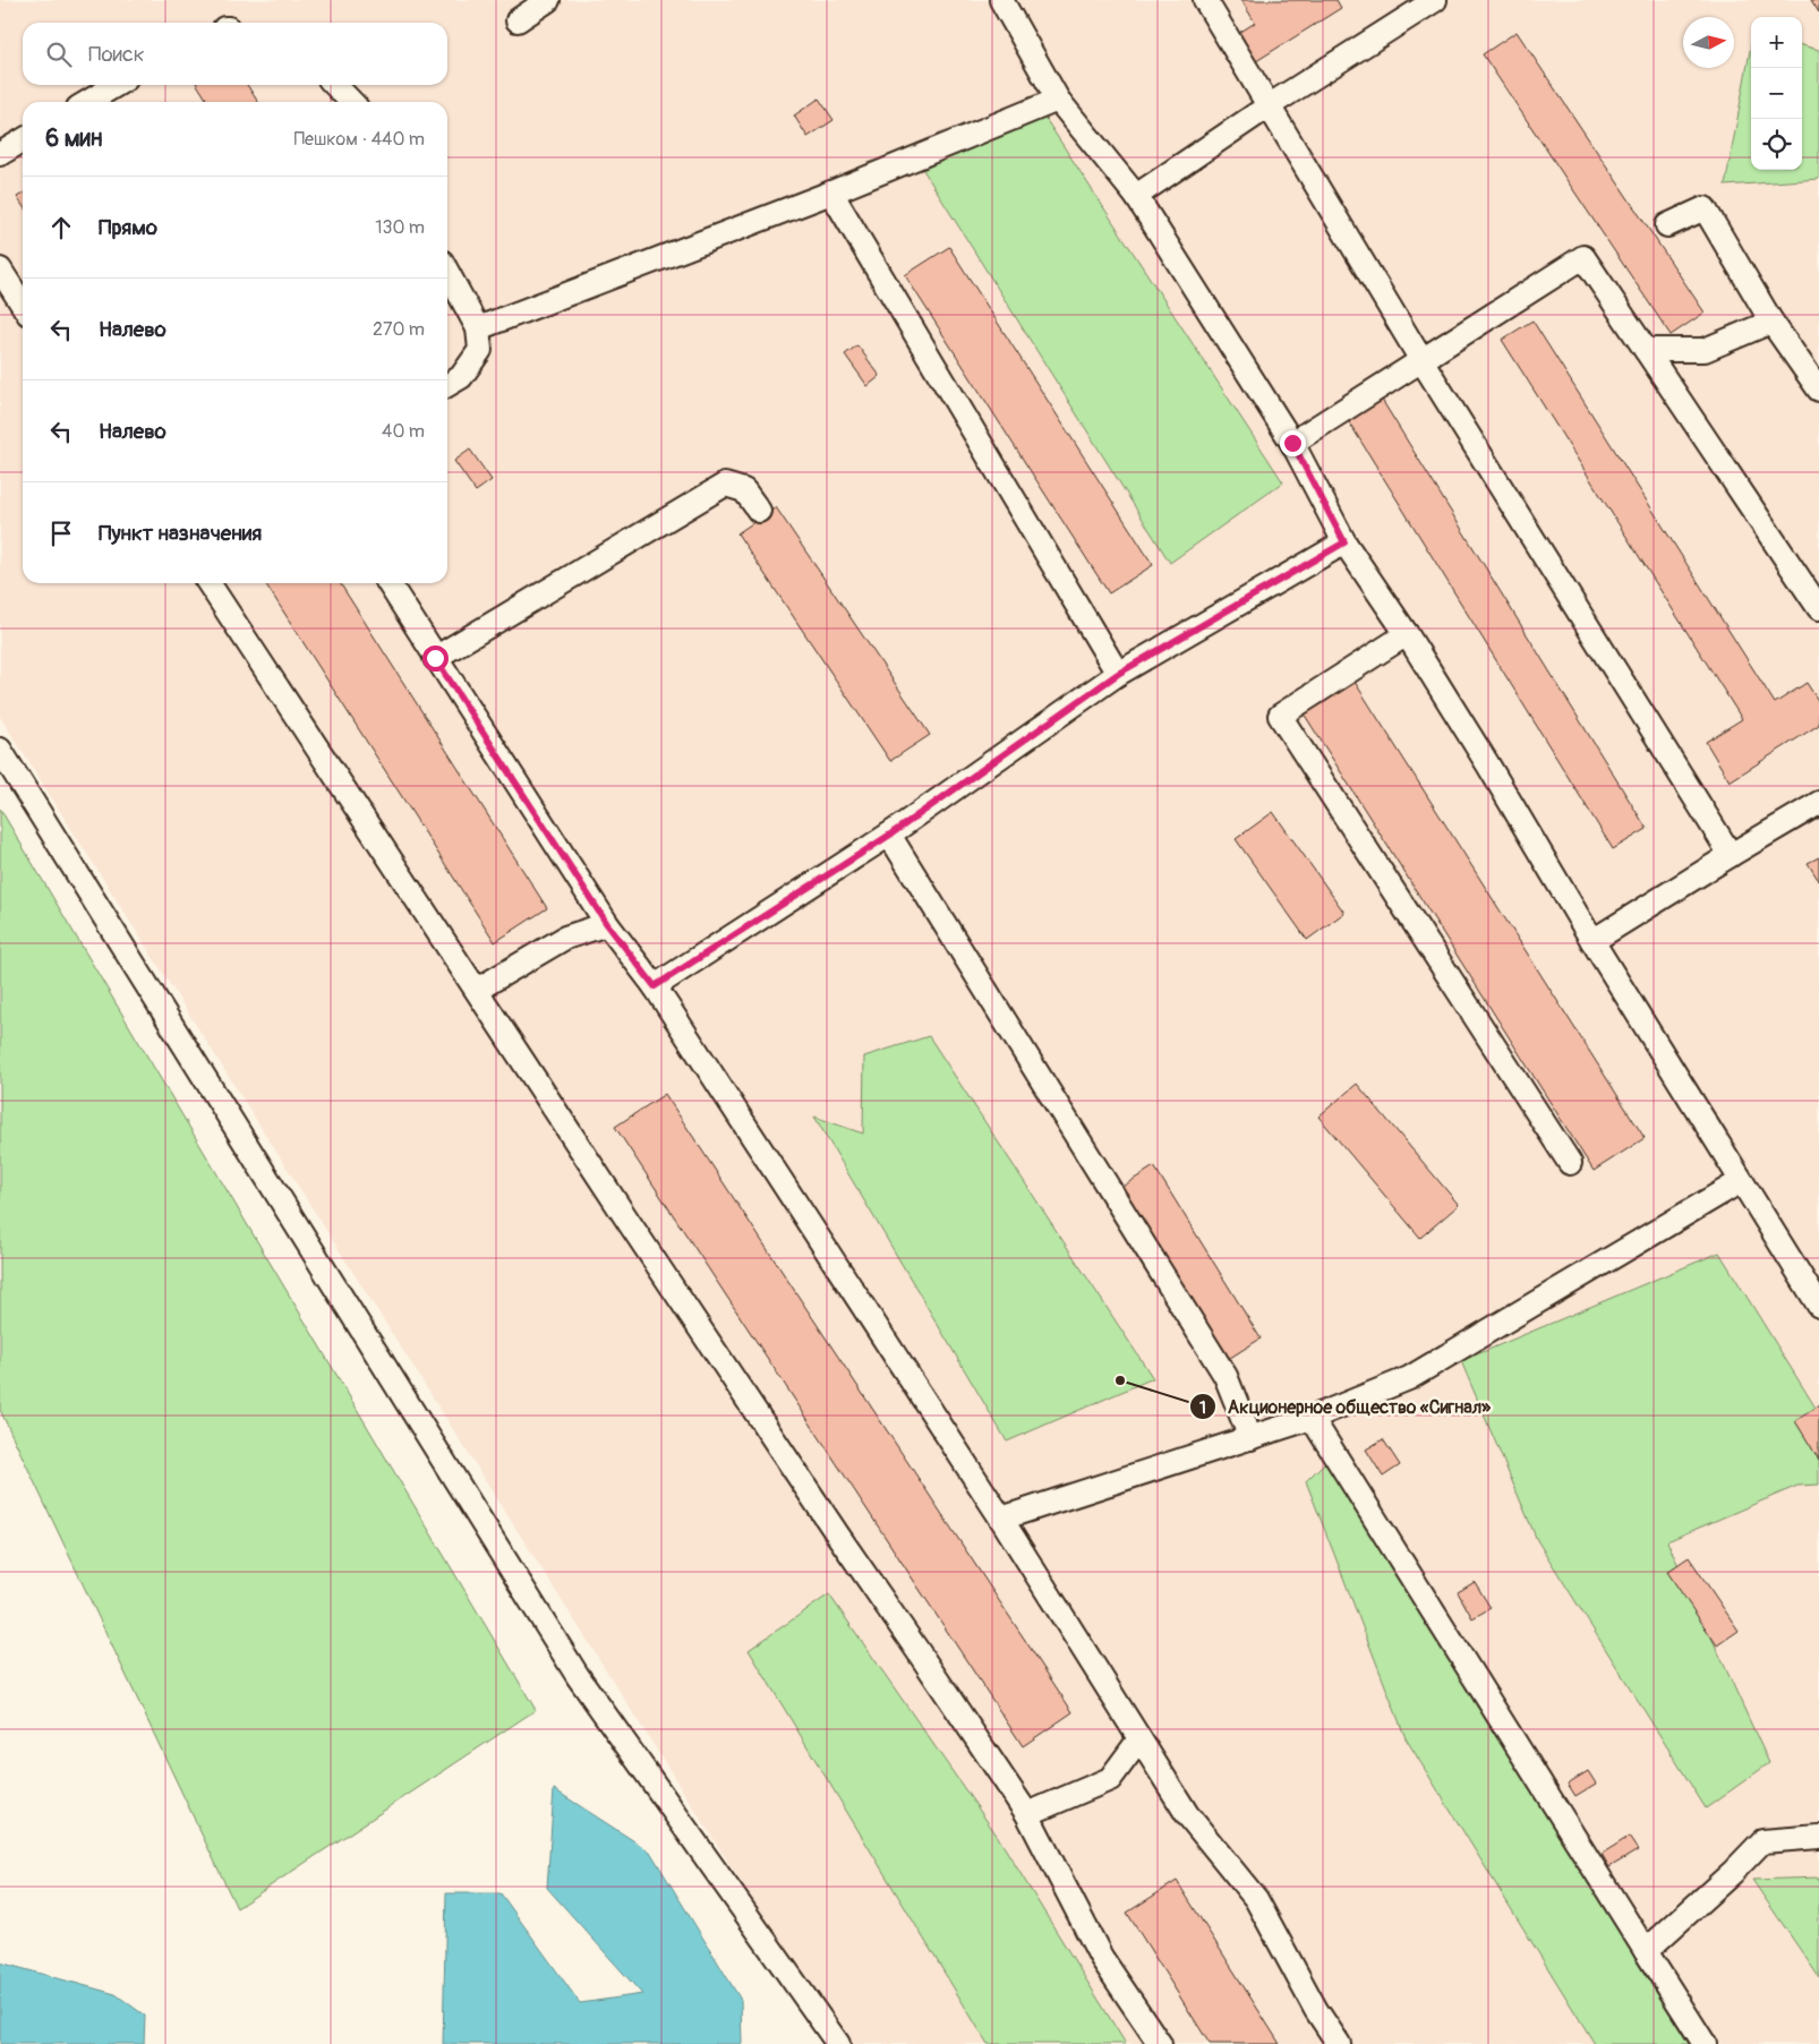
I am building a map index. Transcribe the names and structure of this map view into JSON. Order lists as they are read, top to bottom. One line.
{"places":["Акционерное общество «Сигнал»"],"north":"right","page":{"map_buttons":["+","−"],"search":"Поиск","heading":["6 мин","Пешком · 440 m"],"list":[["Прямо","130 m"],["Налево","270 m"],["Налево","40 m"],"Пункт назначения"]}}
